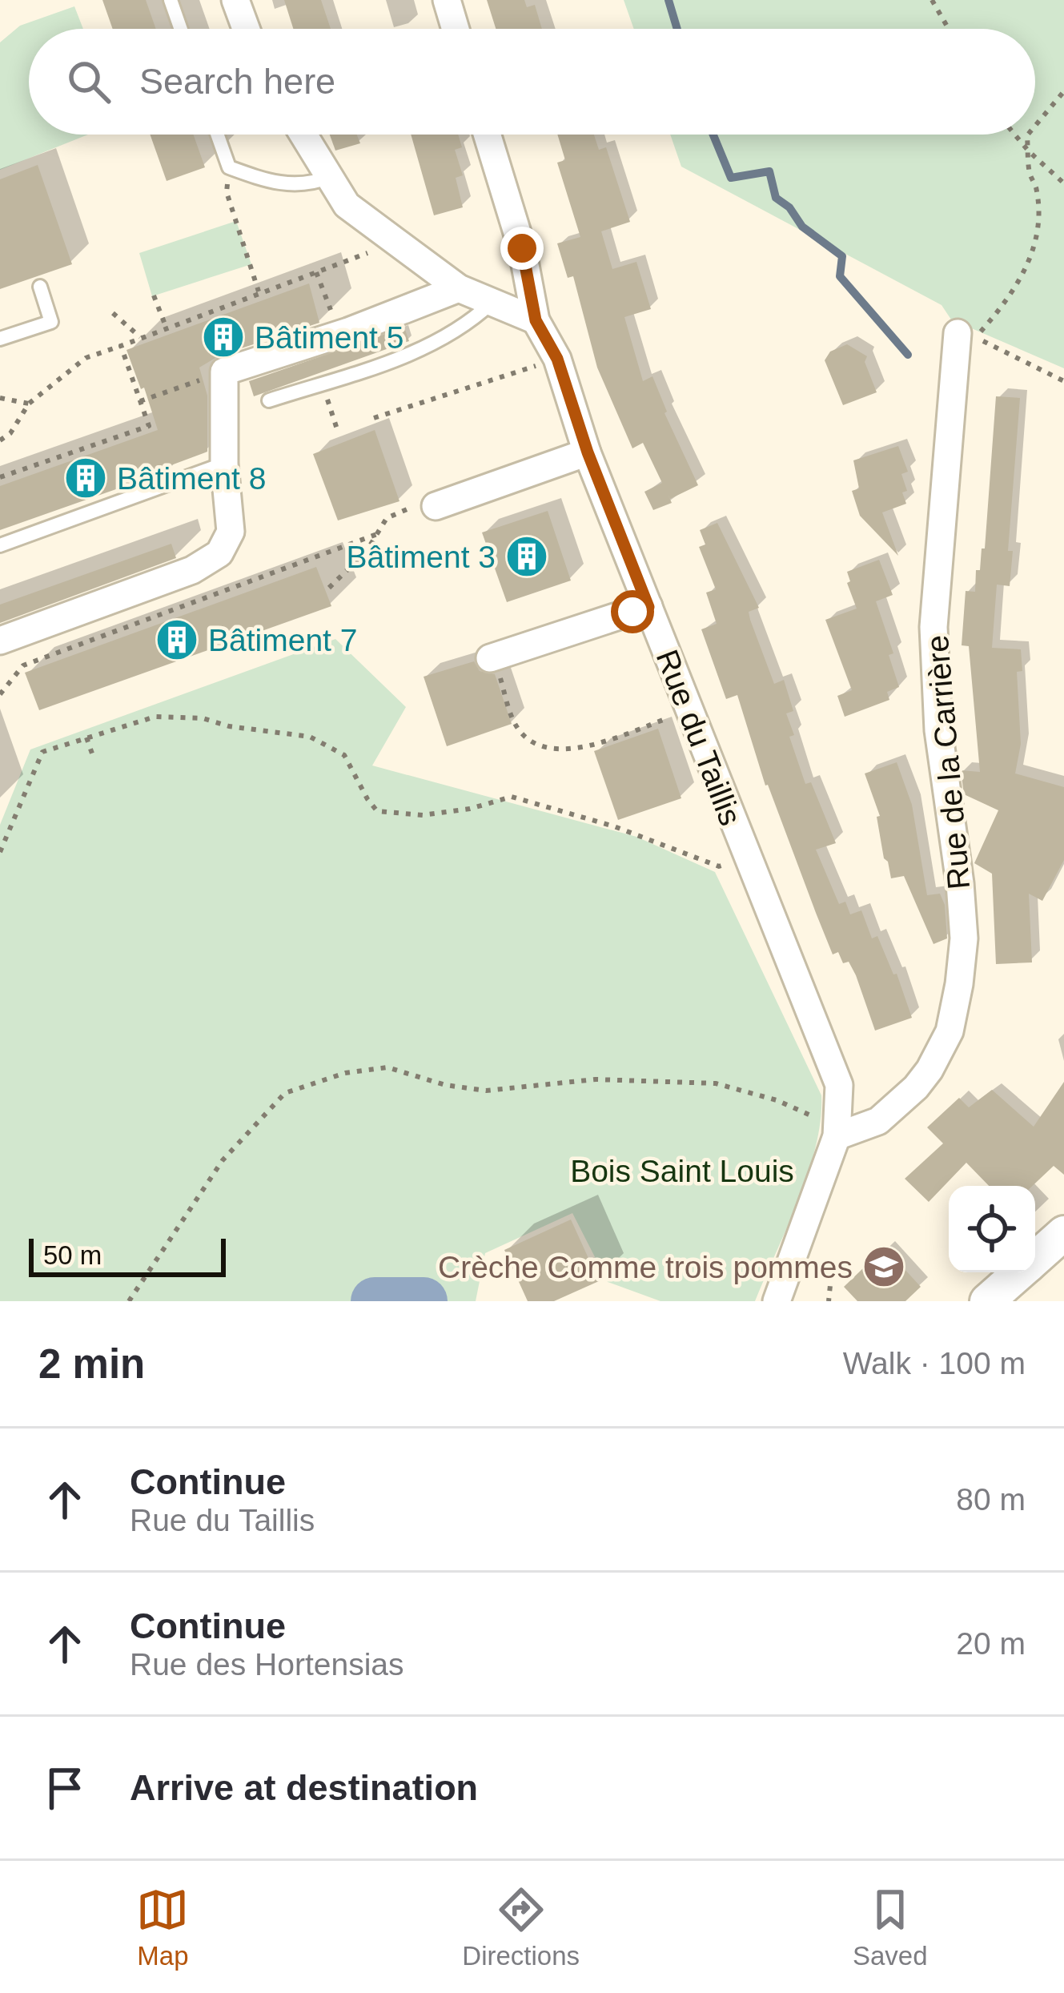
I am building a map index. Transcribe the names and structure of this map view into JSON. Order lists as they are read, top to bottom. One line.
{"streets":{"street":["Rue du Taillis","Rue de la Carrière"]},"crossings":[["Rue du Taillis","Rue de la Carrière"]],"parks":["Bois Saint Louis"],"places":{"building":["Bâtiment 5","Bâtiment 8","Bâtiment 3","Bâtiment 7"],"school or university":["Crèche Comme trois pommes"]},"scale_bar":"50 m","page":{"search":"Search here","scale":"50 m","heading":["2 min","Walk · 100 m"],"list":[["Continue","Rue du Taillis","80 m"],["Continue","Rue des Hortensias","20 m"],"Arrive at destination"],"nav":["Map","Directions","Saved"]}}
